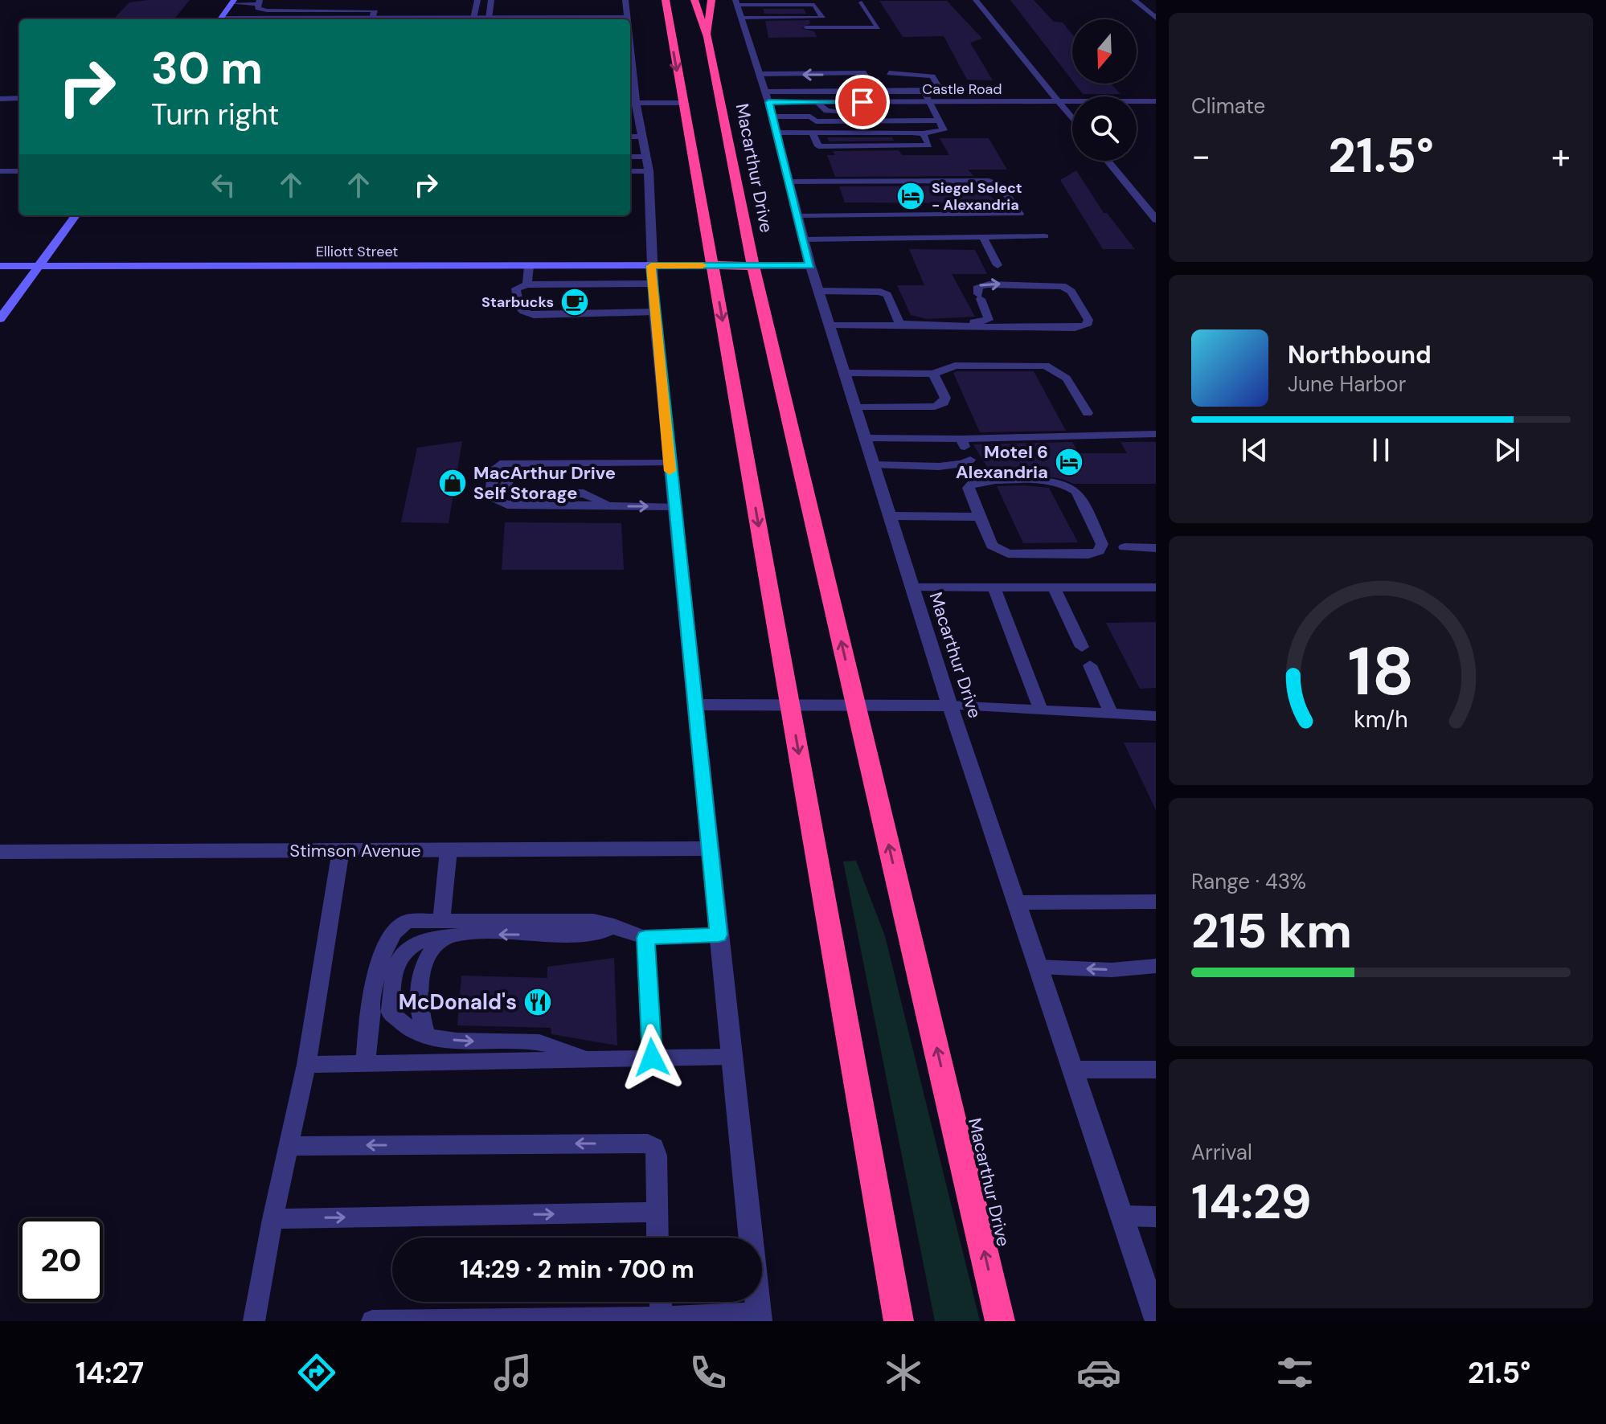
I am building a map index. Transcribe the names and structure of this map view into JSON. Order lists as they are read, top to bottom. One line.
{"streets":{"highway":["Macarthur Drive"],"street":["Castle Road","Elliott Street","Stimson Avenue"]},"crossings":[["Castle Road","Macarthur Drive"]],"places":{"hotel":["Siegel Select - Alexandria","Motel 6 Alexandria"],"cafe":["Starbucks"],"shop":["MacArthur Drive Self Storage"],"restaurant":["McDonald's"]},"north":"bottom","page":{"tile":["Climate",["Range · 43%","215 km"],["Arrival","14:29"]],"turn":["30 m","Turn right"],"heat":["−","21.5°","+"],"song":["Northbound","June Harbor"],"limit":"20","trip":"14:29 · 2 min · 700 m","tabs":["14:27","21.5°"],"gauge":["18","km/h"]}}
